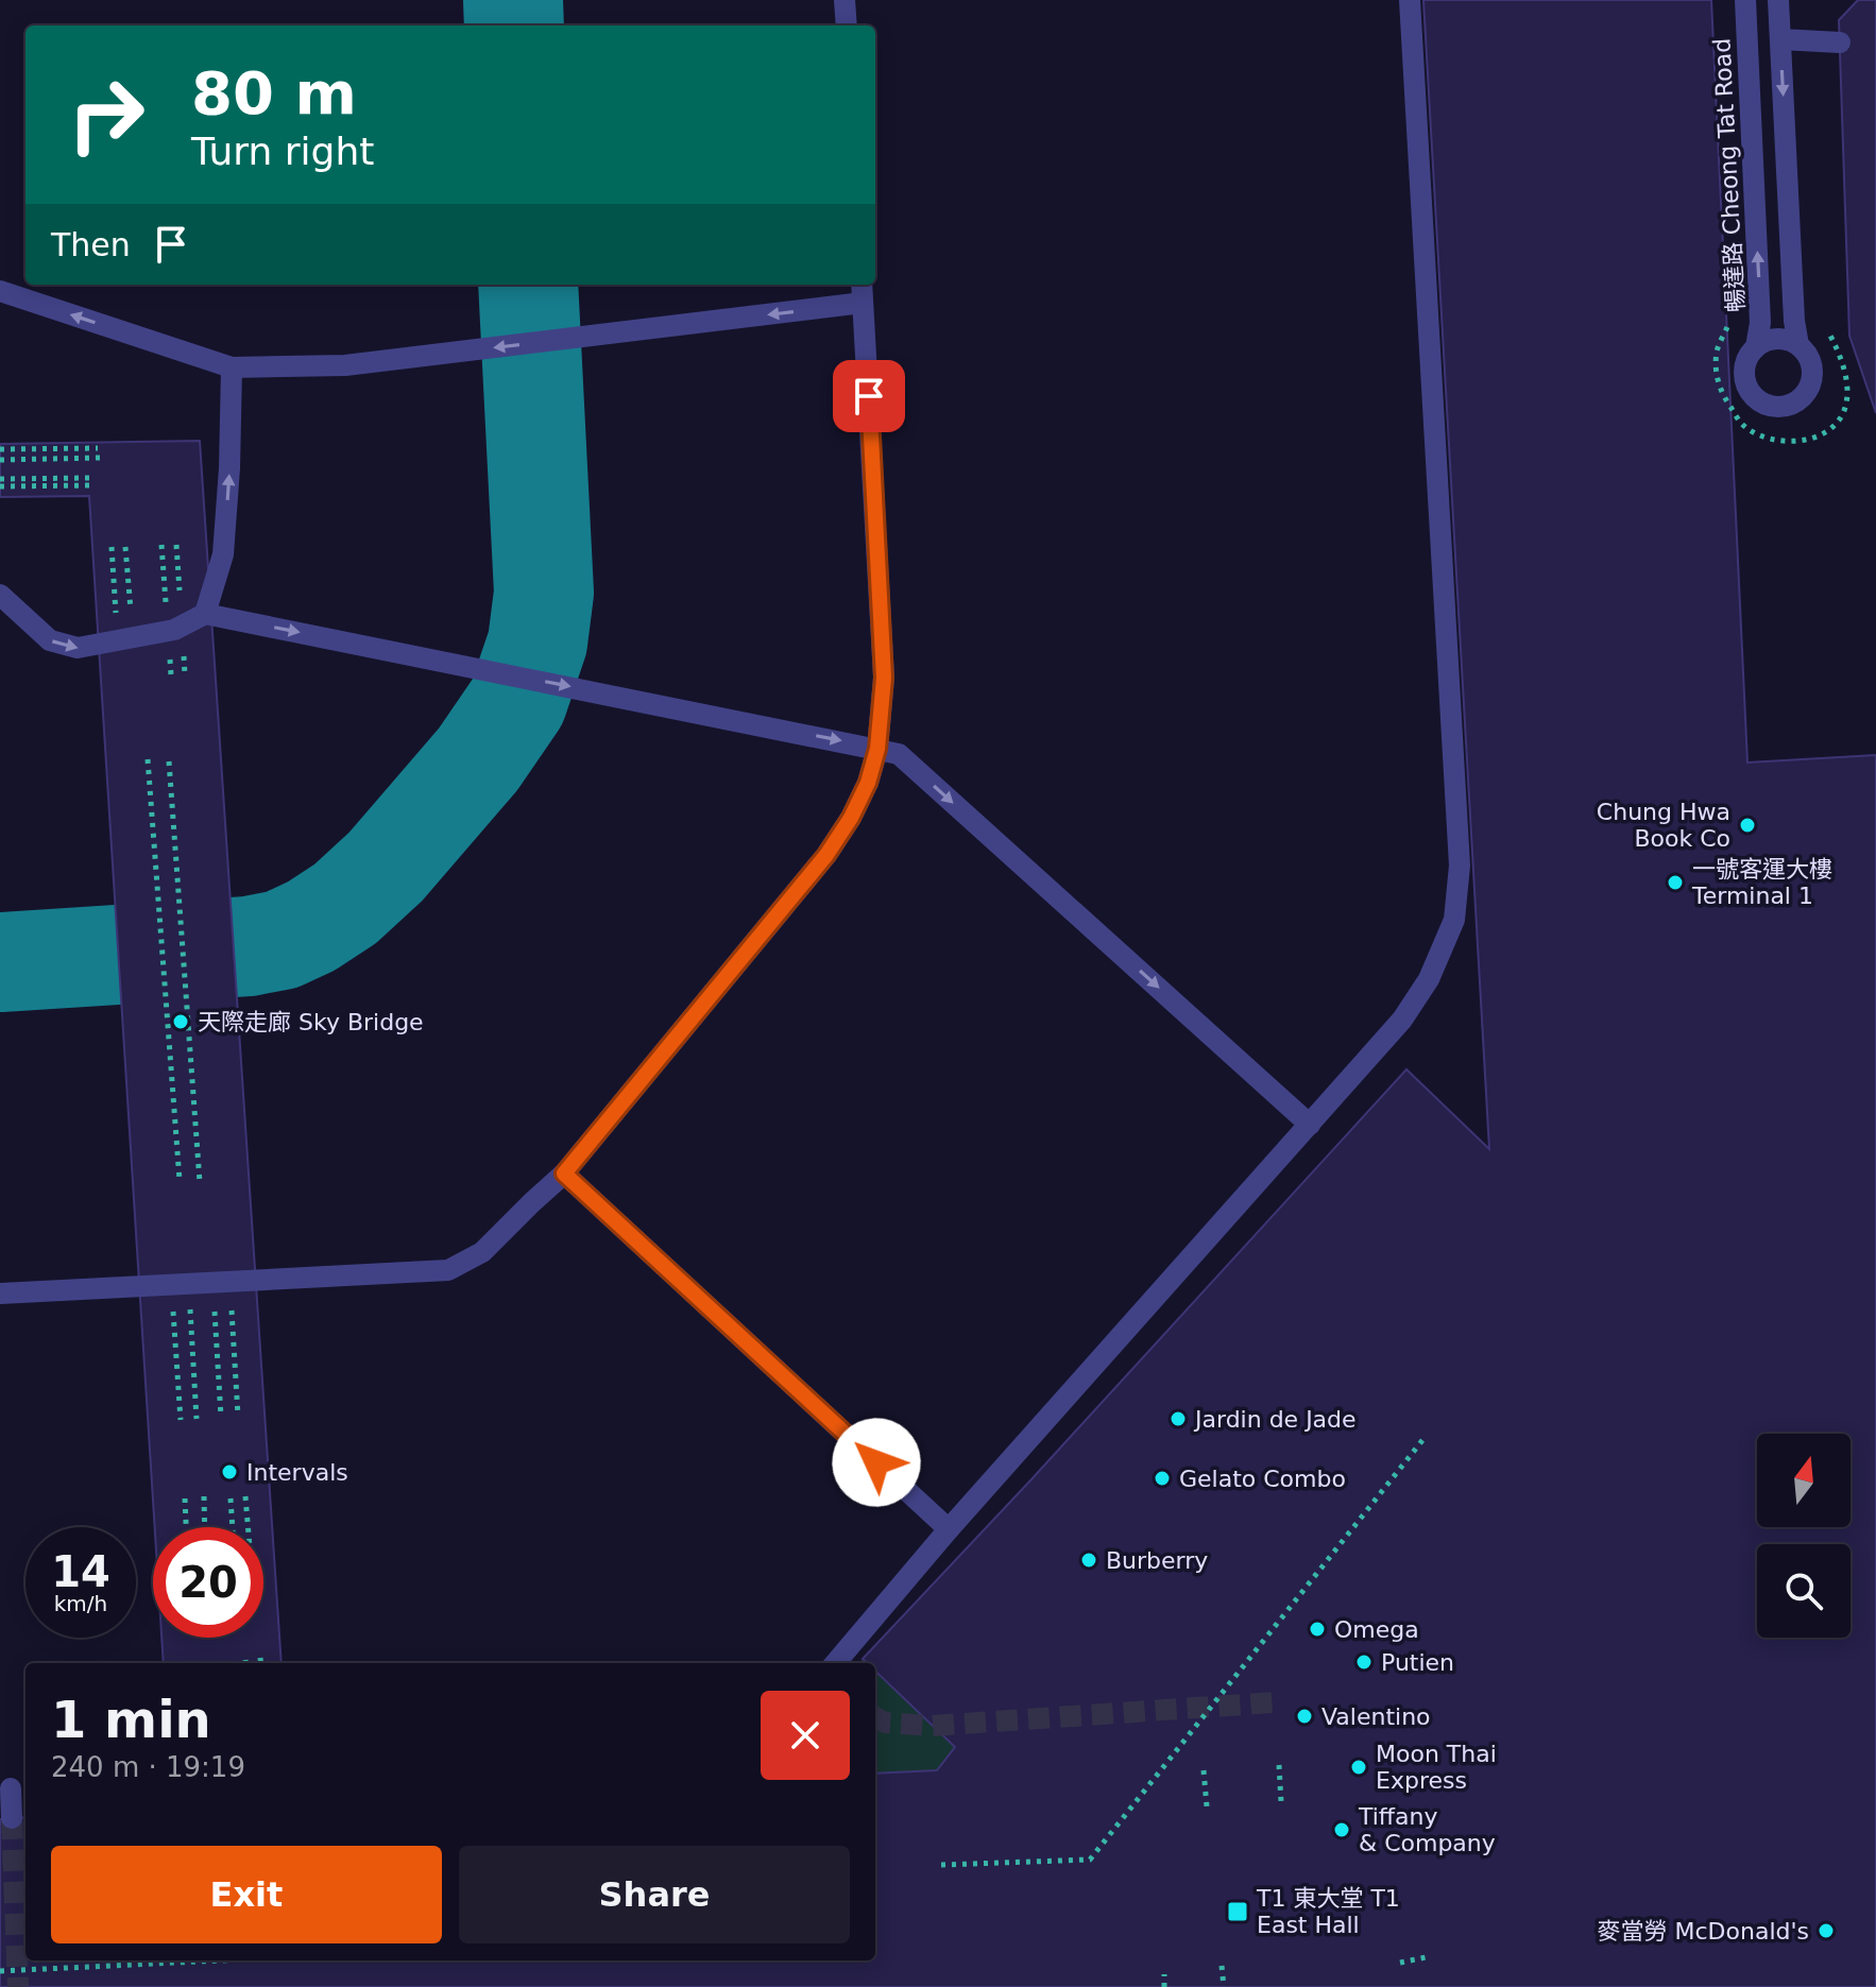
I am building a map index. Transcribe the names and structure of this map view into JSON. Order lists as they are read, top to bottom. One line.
{"streets":{"street":["暢達路 Cheong Tat Road"]},"places":{"other":["Chung Hwa Book Co","一號客運大樓 Terminal 1","天際走廊 Sky Bridge","Jardin de Jade","Intervals","Gelato Combo","Burberry","Omega","Putien","Valentino","Moon Thai Express","Tiffany & Company","麥當勞 McDonald's"],"transit":["T1 東大堂 T1 East Hall"]},"north":"top","page":{"turn":["80 m","Turn right"],"then":"Then","speed":"14 km/h","limit":"20","heading":["1 min","240 m · 19:19"],"buttons":["Exit","Share"]}}
